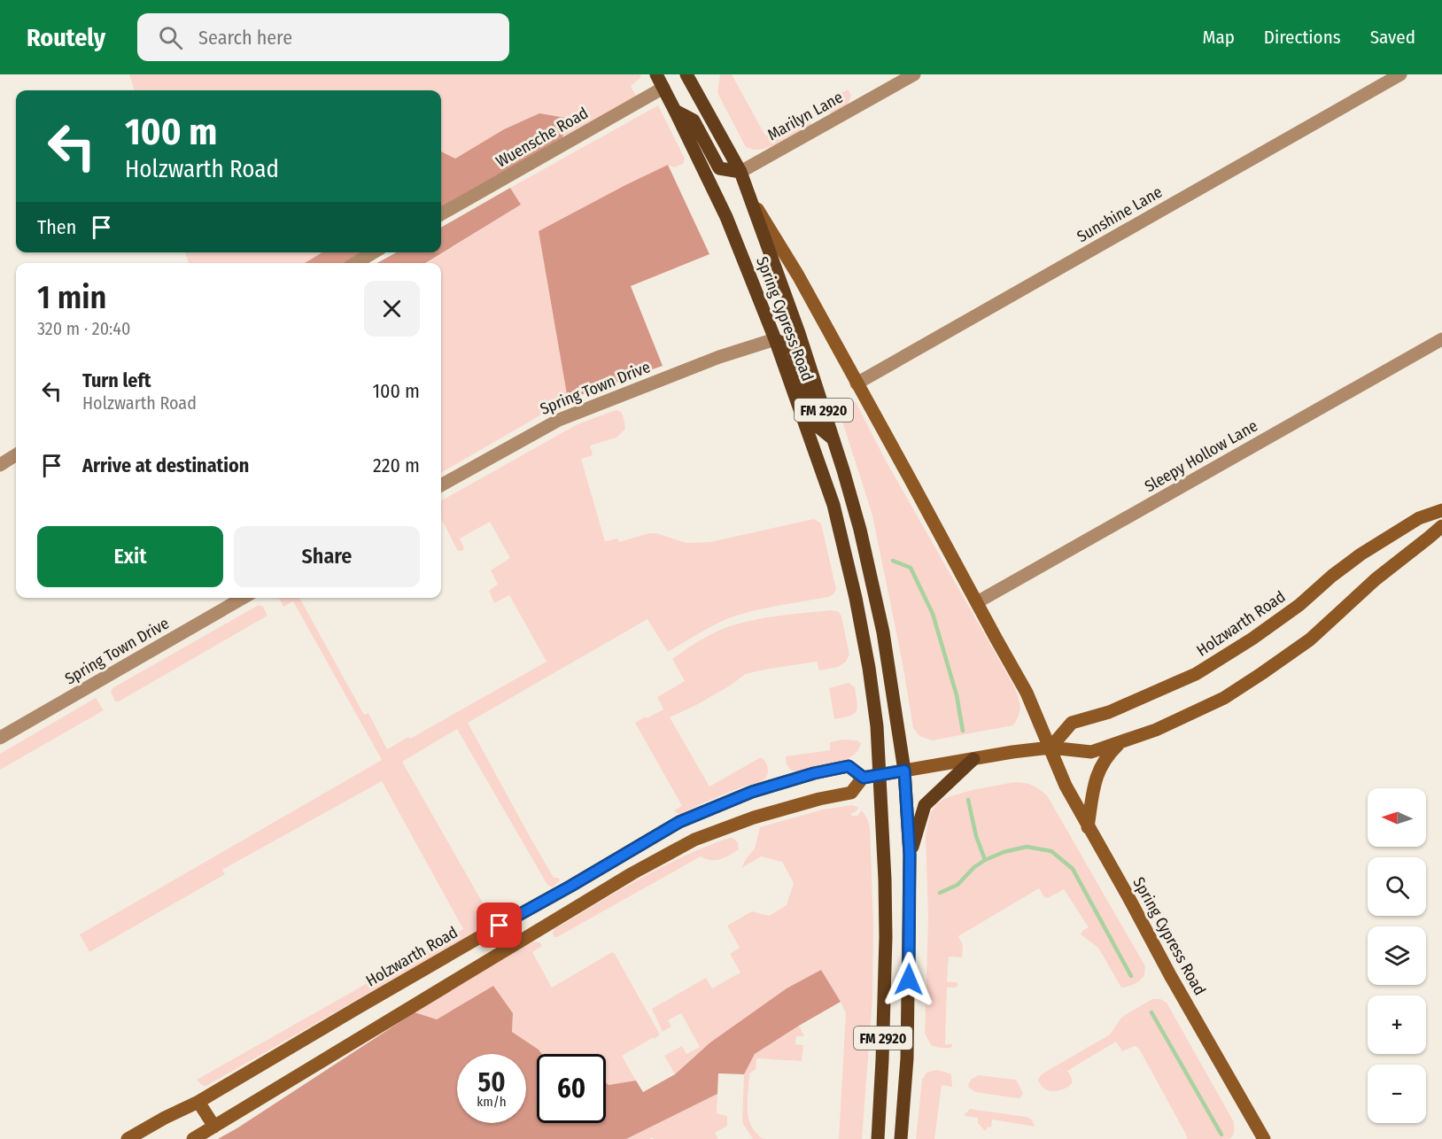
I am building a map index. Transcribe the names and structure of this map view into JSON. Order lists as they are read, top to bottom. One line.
{"streets":{"main road":["Spring Cypress Road","FM 2920","Holzwarth Road"],"street":["Marilyn Lane","Wuensche Road","Sunshine Lane","Spring Town Drive","Sleepy Hollow Lane"]},"crossings":[["Marilyn Lane","Spring Cypress Road"],["Wuensche Road","Spring Cypress Road"],["Sunshine Lane","Spring Cypress Road"],["Spring Cypress Road","Spring Town Drive"],["Spring Cypress Road","FM 2920"],["Spring Cypress Road","Sleepy Hollow Lane"],["Spring Cypress Road","Holzwarth Road"],["FM 2920","Holzwarth Road"]],"north":"left","page":{"header":"Routely","search":"Search here","nav":["Map","Directions","Saved"],"turn":["100 m","Holzwarth Road"],"then":"Then","heading":["1 min","320 m · 20:40"],"list":[{"name":"Turn left","note":"Holzwarth Road","value":"100 m"},{"name":"Arrive at destination","value":"220 m"}],"buttons":["Exit","Share"],"map_buttons":["+","−"],"speed":"50 km/h","limit":"60"}}
